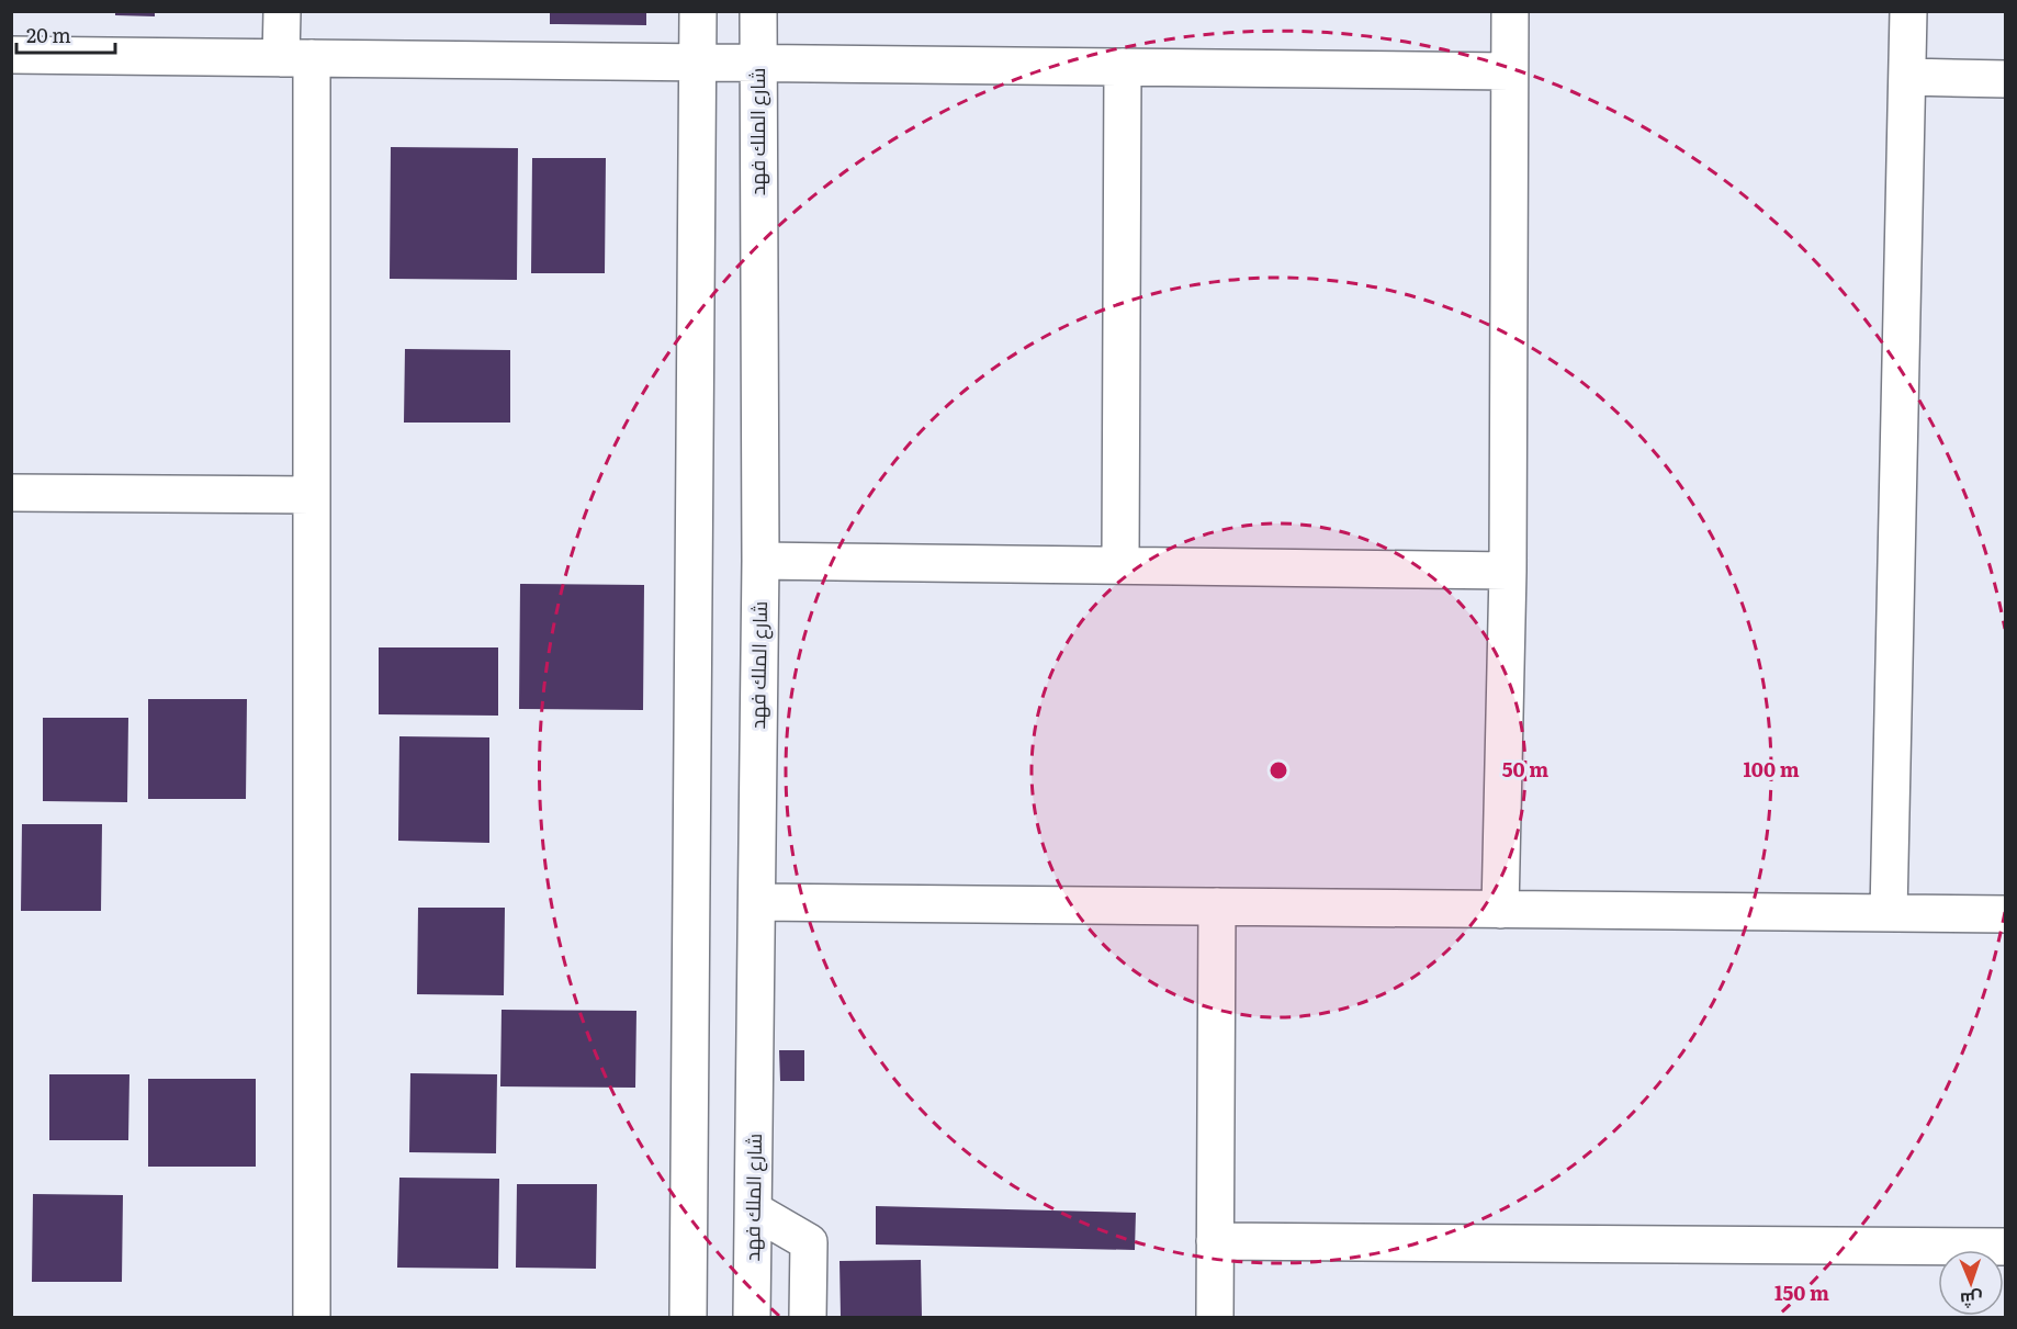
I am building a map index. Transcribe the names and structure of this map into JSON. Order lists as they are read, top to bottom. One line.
{"streets":{"street":["شارع الملك فهد"]},"scale_bar":"20 m","north":"bottom","rings":["50 m","100 m","150 m"]}
